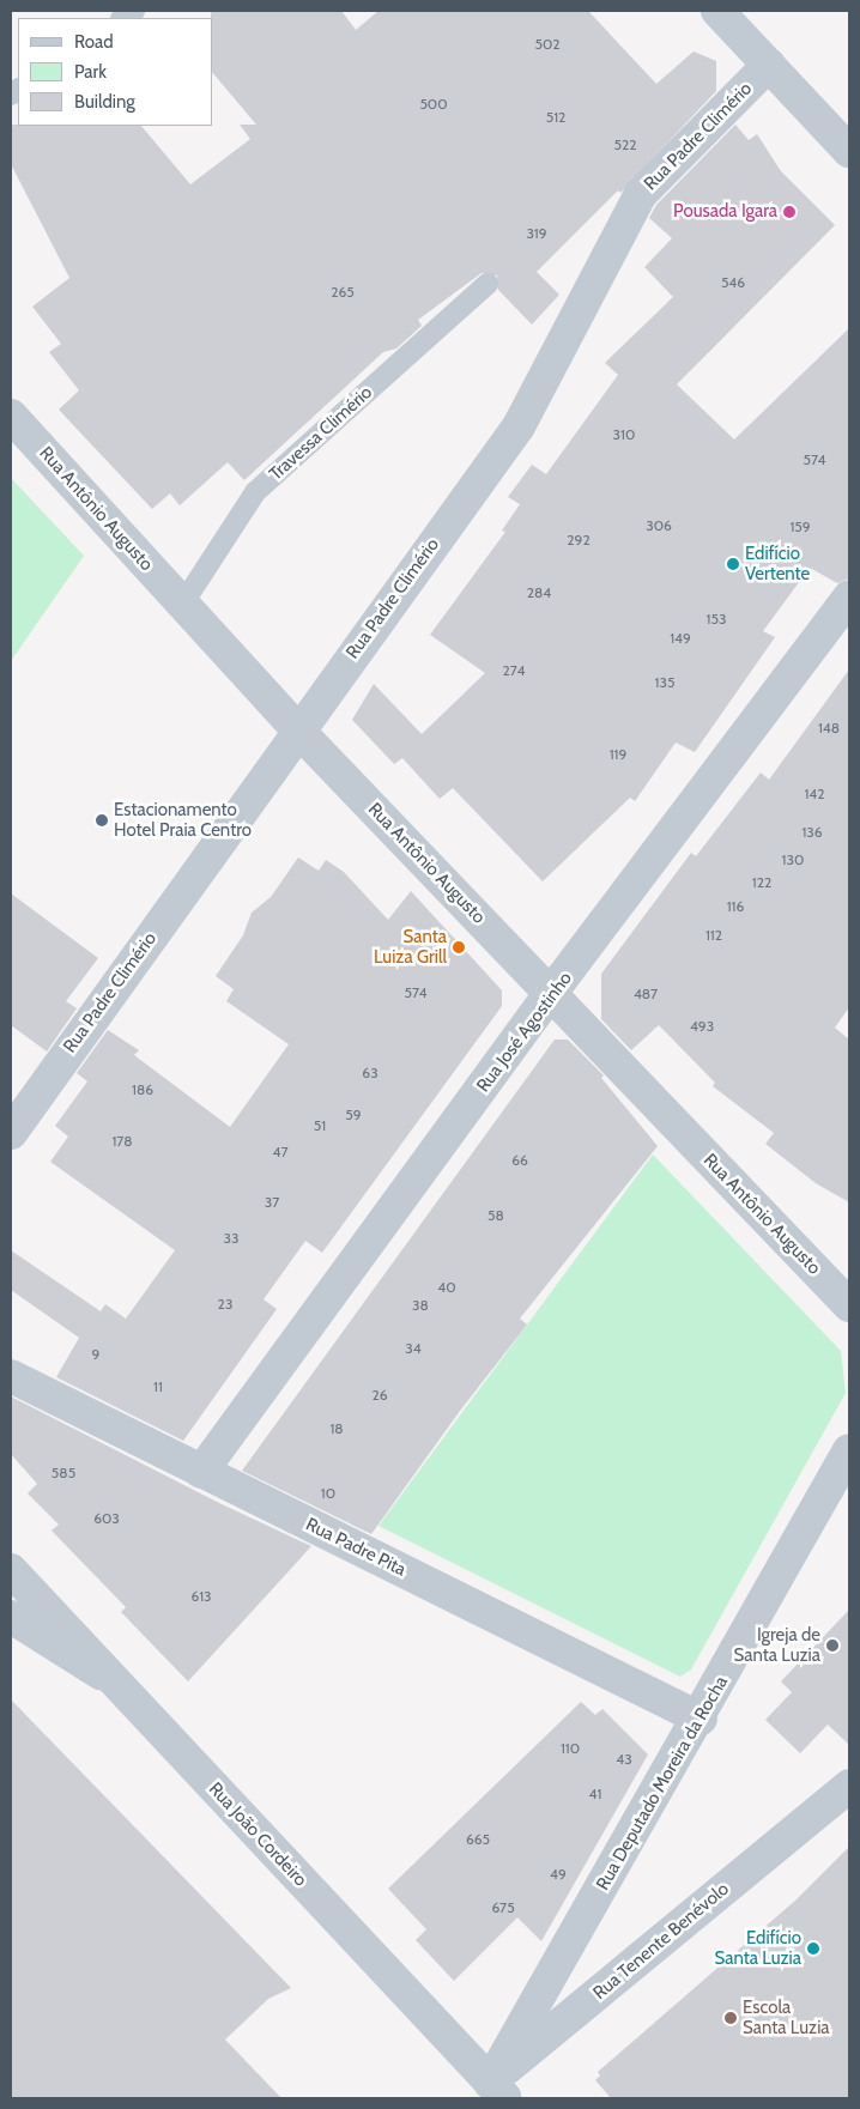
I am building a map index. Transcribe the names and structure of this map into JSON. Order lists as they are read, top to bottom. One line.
{"streets":{"street":["Rua Padre Climério","Rua Antônio Augusto","Rua José Agostinho","Rua Padre Pita","Rua Deputado Moreira da Rocha","Rua João Cordeiro","Rua Tenente Benévolo"],"lane":["Travessa Climério"]},"crossings":[["Rua Padre Climério","Rua Antônio Augusto"],["Travessa Climério","Rua Antônio Augusto"],["Rua Antônio Augusto","Rua José Agostinho"],["Rua José Agostinho","Rua Padre Pita"],["Rua Padre Pita","Rua Deputado Moreira da Rocha"],["Rua Deputado Moreira da Rocha","Rua João Cordeiro"],["Rua Deputado Moreira da Rocha","Rua Tenente Benévolo"],["Rua João Cordeiro","Rua Tenente Benévolo"]],"places":["Pousada Igara","Edifício Vertente","Estacionamento Hotel Praia Centro","Santa Luiza Grill","Igreja de Santa Luzia","Edifício Santa Luzia","Escola Santa Luzia"],"house_numbers":["502","500","512","522","319","546","265","310","574","306","159","292","284","153","149","274","135","148","119","142","136","130","122","116","112","574","487","493","63","186","59","51","178","47","66","37","58","33","40","23","38","34","9","11","26","18","585","10","603","613","110","43","41","665","49","675"],"legend":["Road","Park","Building"]}
